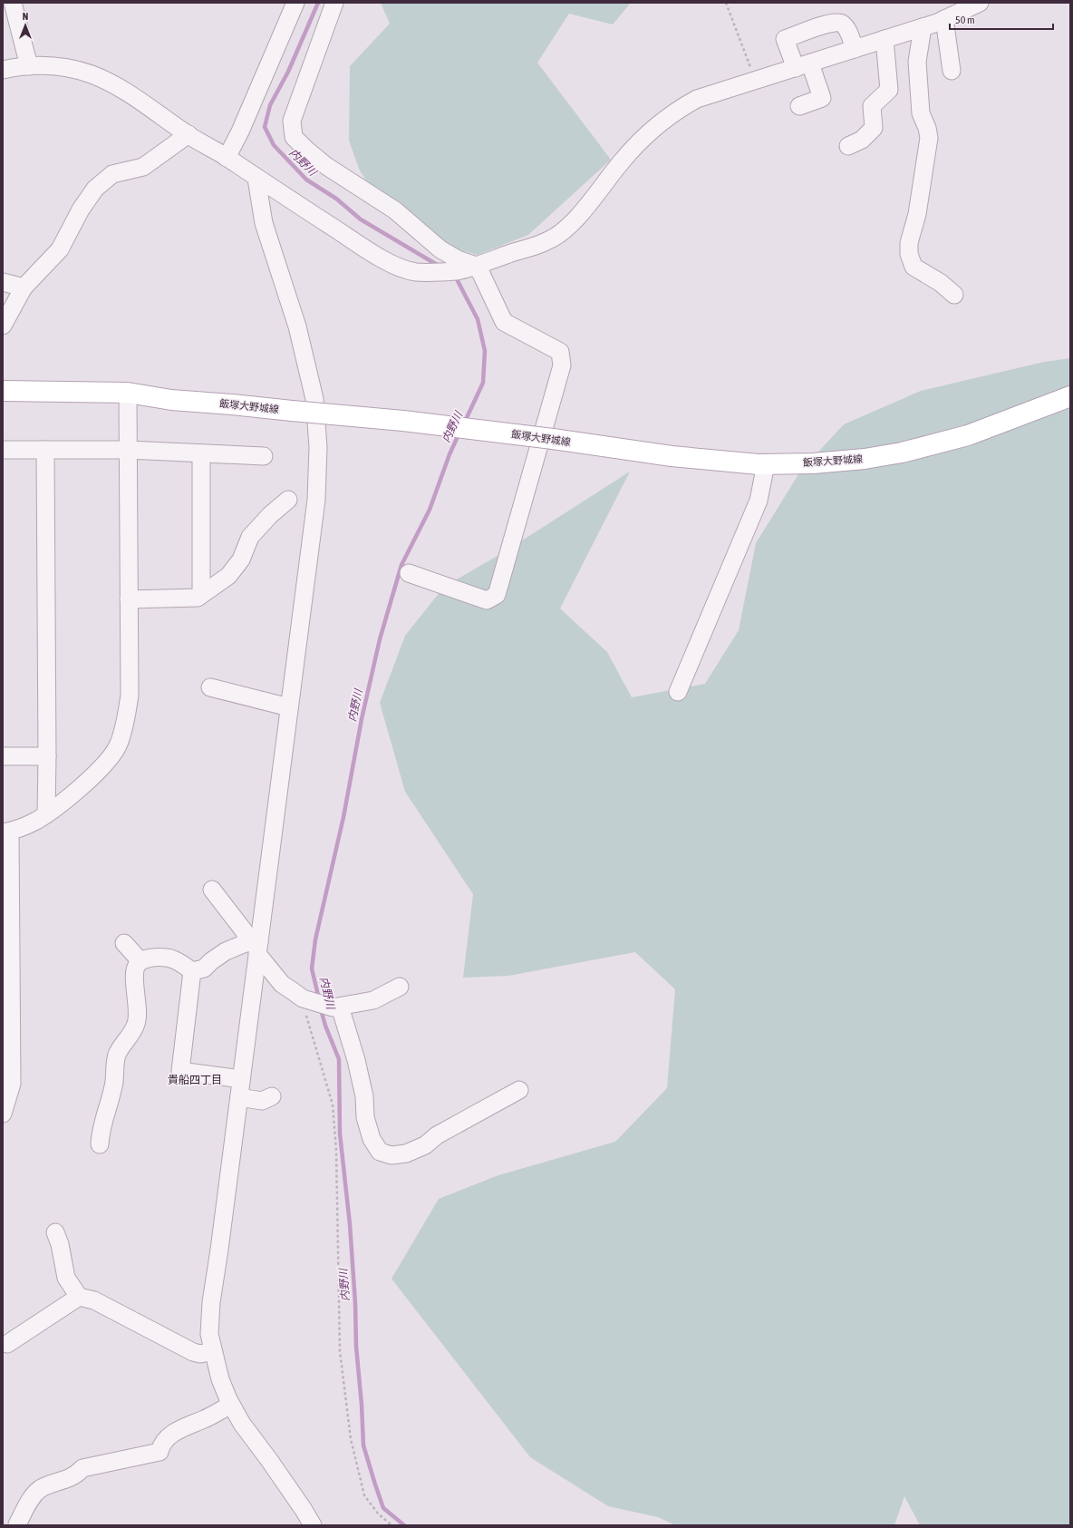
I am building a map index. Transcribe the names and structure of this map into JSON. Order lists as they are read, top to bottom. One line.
{"streets":{"main road":["飯塚大野城線"]},"districts":["貴船四丁目"],"water":["内野川"],"scale_bar":"50 m","north":"top"}
